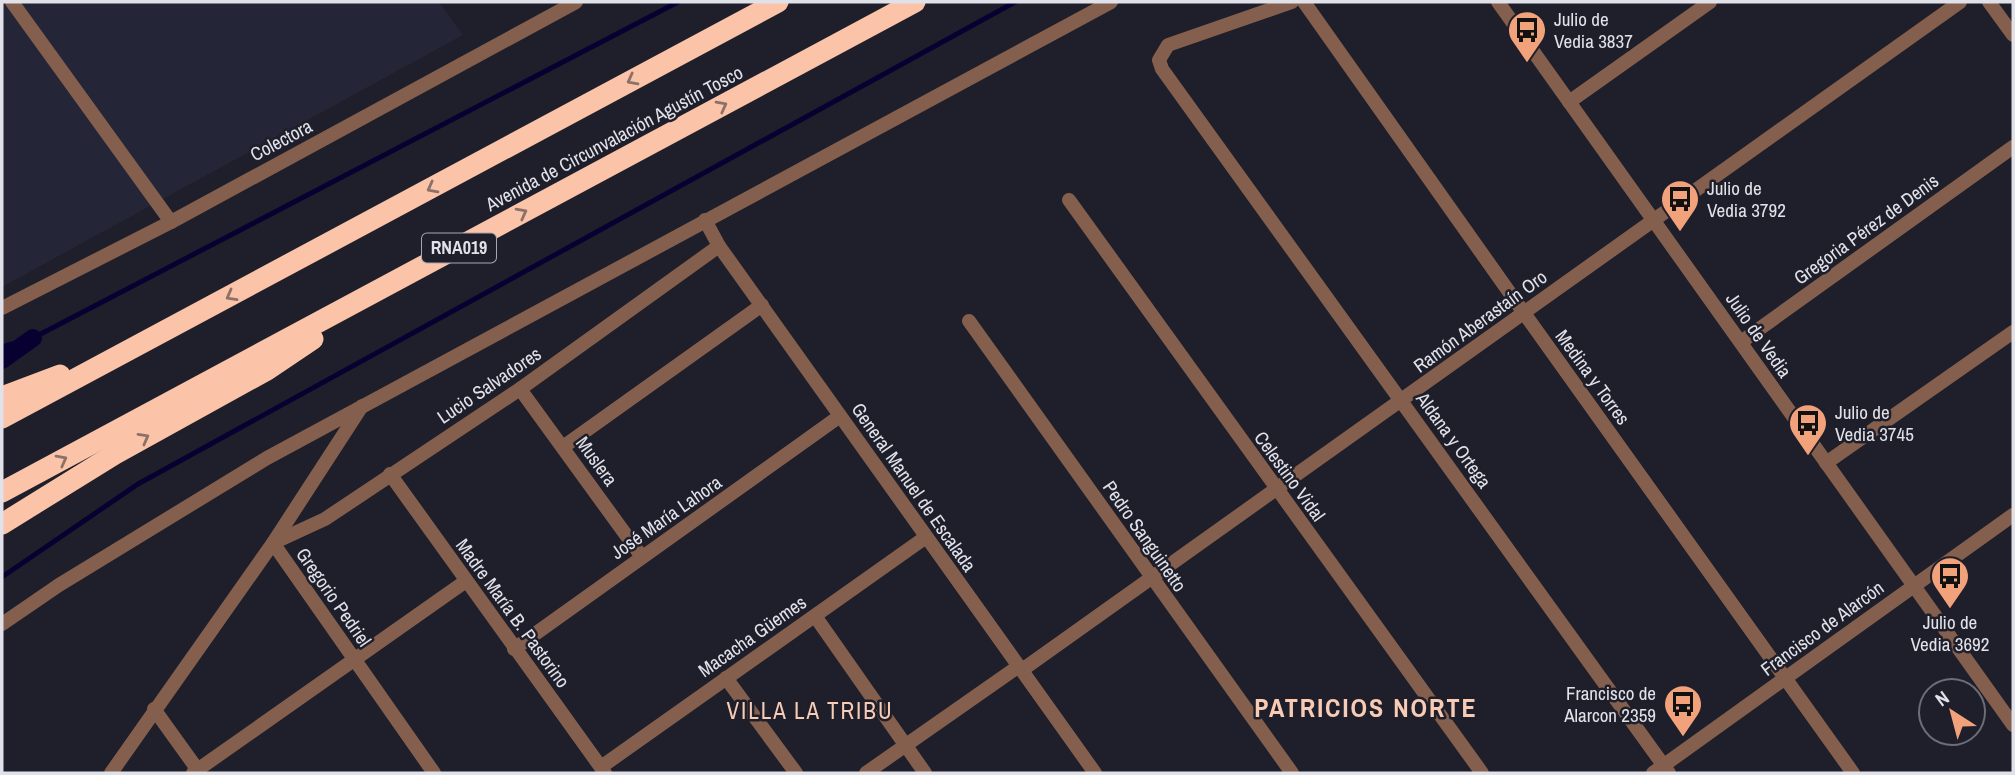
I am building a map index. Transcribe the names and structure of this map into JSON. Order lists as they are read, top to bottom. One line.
{"streets":{"highway":["Avenida de Circunvalación Agustín Tosco","RNA019"],"street":["Colectora","Gregoria Pérez de Denis","Ramón Aberastaín Oro","Julio de Vedia","Medina y Torres","Lucio Salvadores","Aldana y Ortega","Muslera","Celestino Vidal","General Manuel de Escalada","José María Lahora","Pedro Sanguinetto","Gregorio Pedriel","Madre María B. Pastorino","Francisco de Alarcón","Macacha Güemes"]},"crossings":[["Gregoria Pérez de Denis","Julio de Vedia"],["Ramón Aberastaín Oro","Julio de Vedia"],["Ramón Aberastaín Oro","Medina y Torres"],["Ramón Aberastaín Oro","Aldana y Ortega"],["Ramón Aberastaín Oro","Celestino Vidal"],["Ramón Aberastaín Oro","General Manuel de Escalada"],["Ramón Aberastaín Oro","Pedro Sanguinetto"],["Julio de Vedia","Francisco de Alarcón"],["Medina y Torres","Francisco de Alarcón"],["Lucio Salvadores","Muslera"],["Lucio Salvadores","General Manuel de Escalada"],["Lucio Salvadores","Gregorio Pedriel"],["Lucio Salvadores","Madre María B. Pastorino"],["Aldana y Ortega","Francisco de Alarcón"],["Muslera","José María Lahora"],["General Manuel de Escalada","José María Lahora"],["General Manuel de Escalada","Macacha Güemes"],["José María Lahora","Madre María B. Pastorino"],["Madre María B. Pastorino","Macacha Güemes"]],"districts":["PATRICIOS NORTE","VILLA LA TRIBU"],"places":{"bus stop":["Julio de Vedia 3837","Julio de Vedia 3792","Julio de Vedia 3745","Julio de Vedia 3692","Francisco de Alarcon 2359"]},"north":"top left"}
